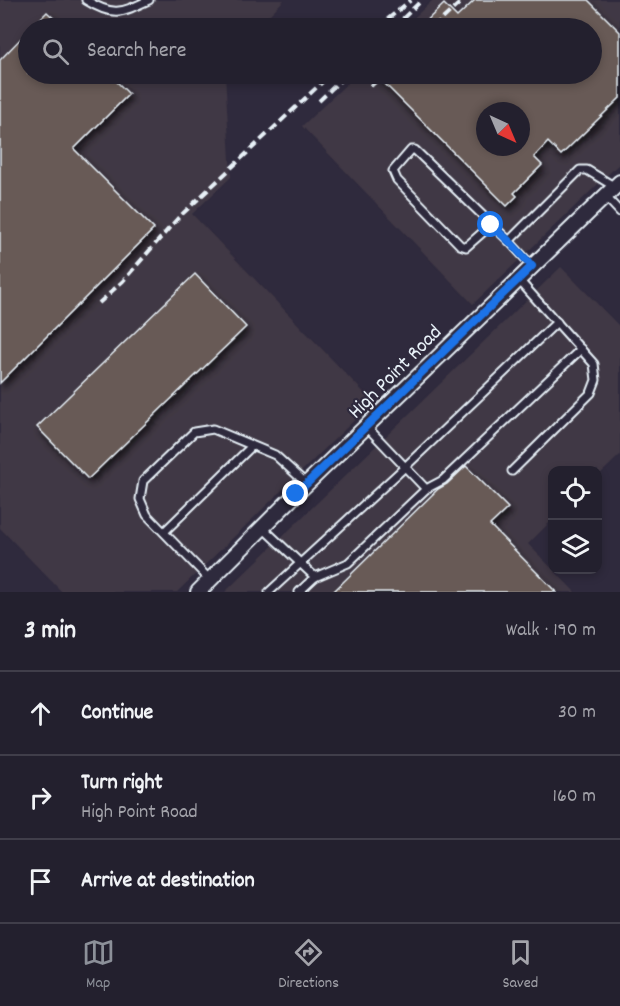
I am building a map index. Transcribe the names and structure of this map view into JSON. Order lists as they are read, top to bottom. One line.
{"streets":{"street":["High Point Road"]},"north":"bottom right","page":{"search":"Search here","heading":["3 min","Walk · 190 m"],"list":[["Continue","30 m"],["Turn right","High Point Road","160 m"],"Arrive at destination"],"nav":["Map","Directions","Saved"]}}
